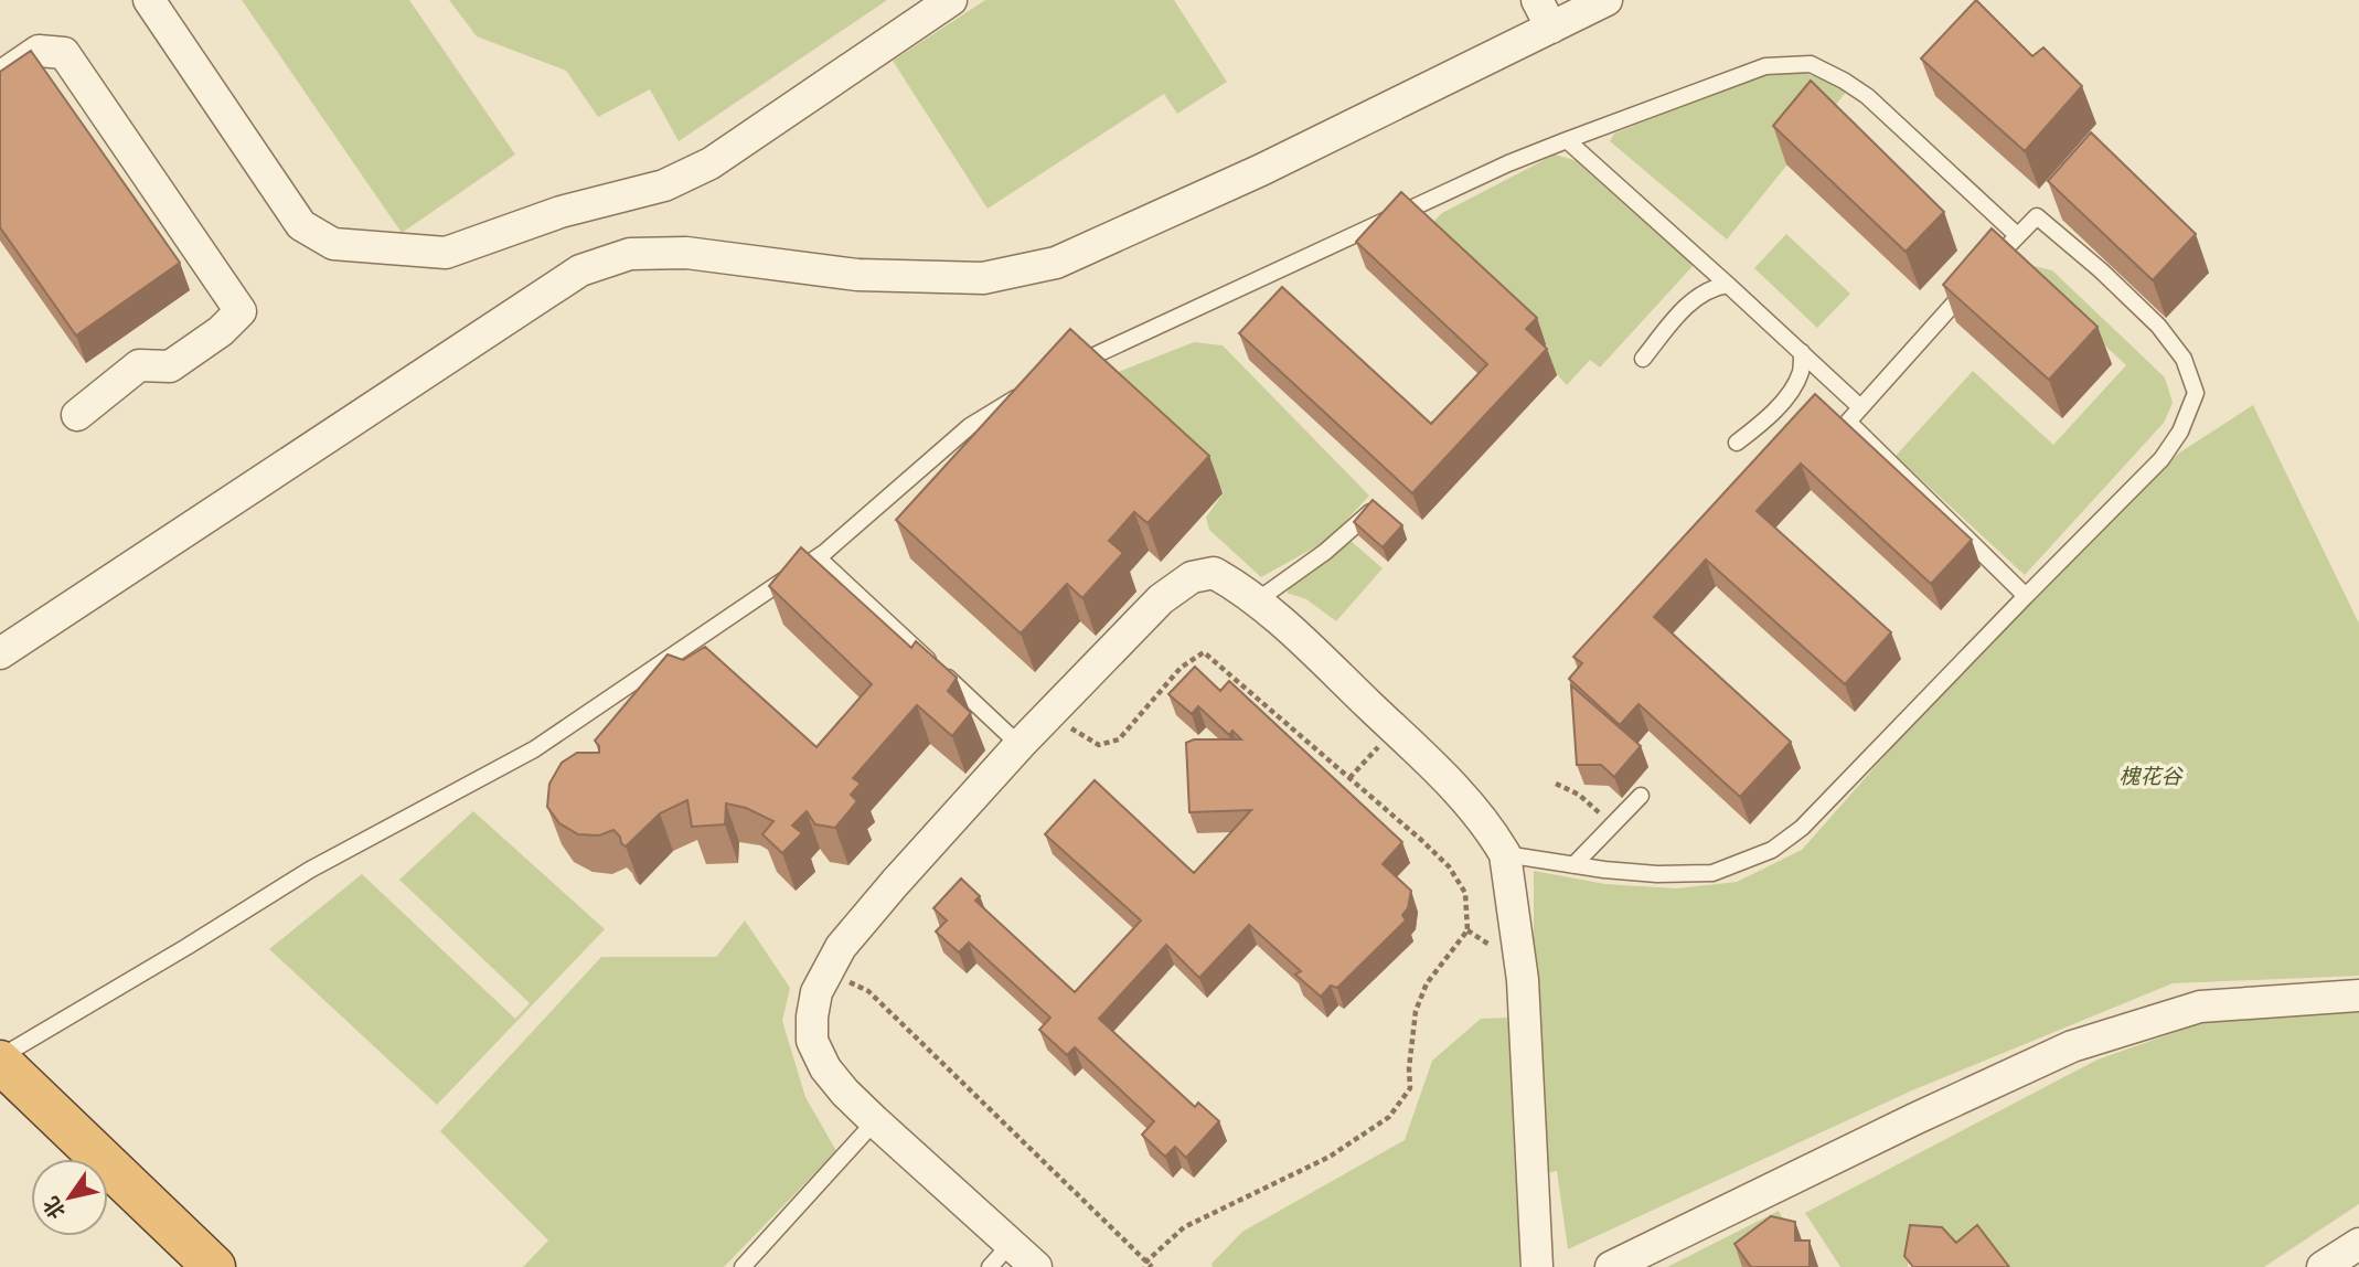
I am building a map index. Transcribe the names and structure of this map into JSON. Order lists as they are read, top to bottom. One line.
{"parks":["槐花谷"],"north":"bottom left"}
